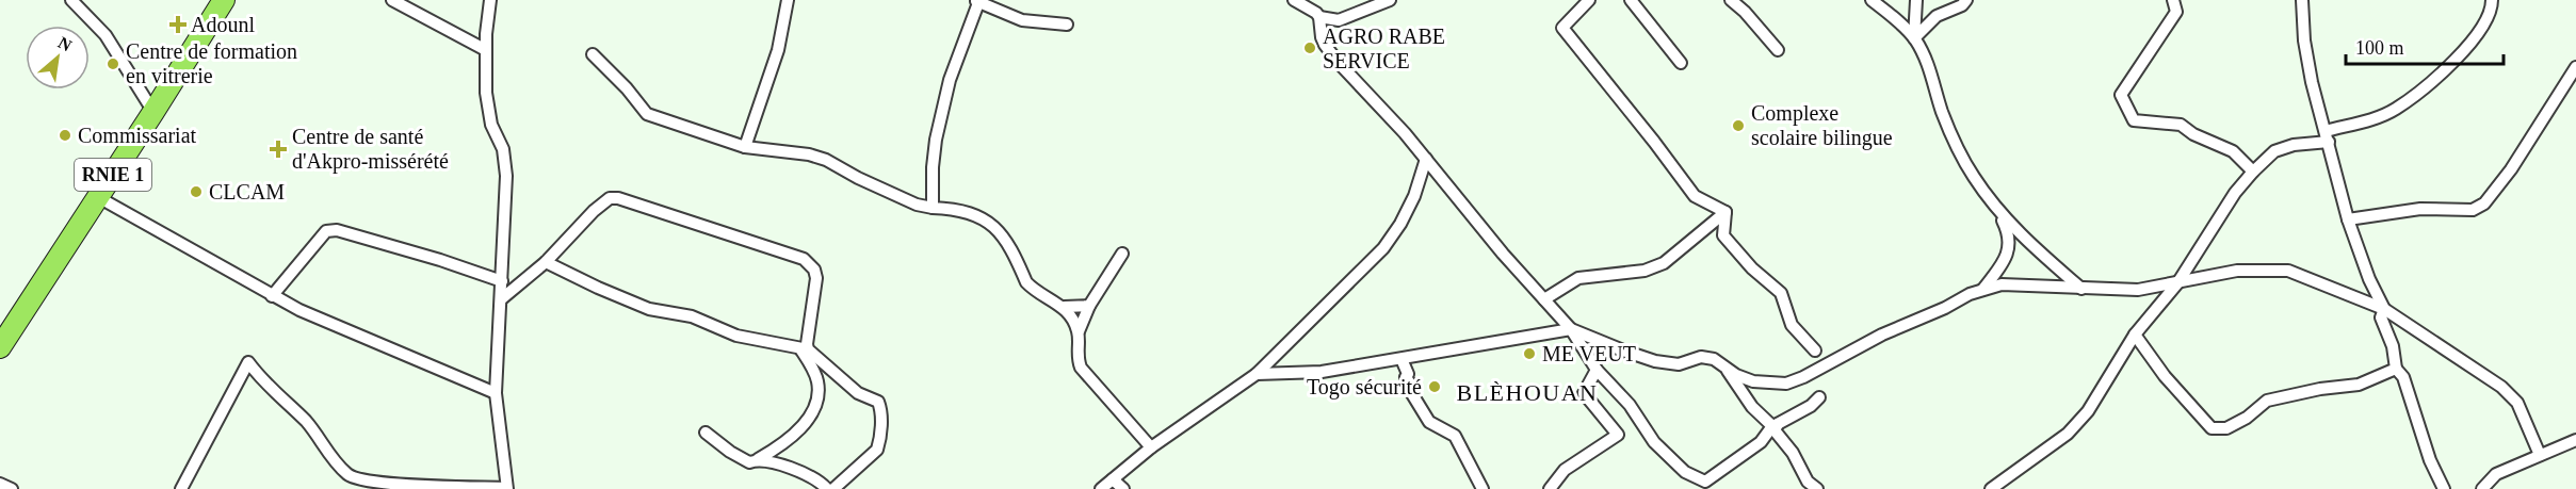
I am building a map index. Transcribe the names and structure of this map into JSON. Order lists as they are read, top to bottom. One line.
{"streets":{"highway":["RNIE 1"]},"districts":["BLÈHOUAN"],"places":{"health":["Adounl","Centre de santé d'Akpro-missérété"],"other":["AGRO RABE SERVICE","Centre de formation en vitrerie","Complexe scolaire bilingue","Commissariat","CLCAM","ME VEUT","Togo sécurité"]},"scale_bar":"100 m","north":"top right"}
